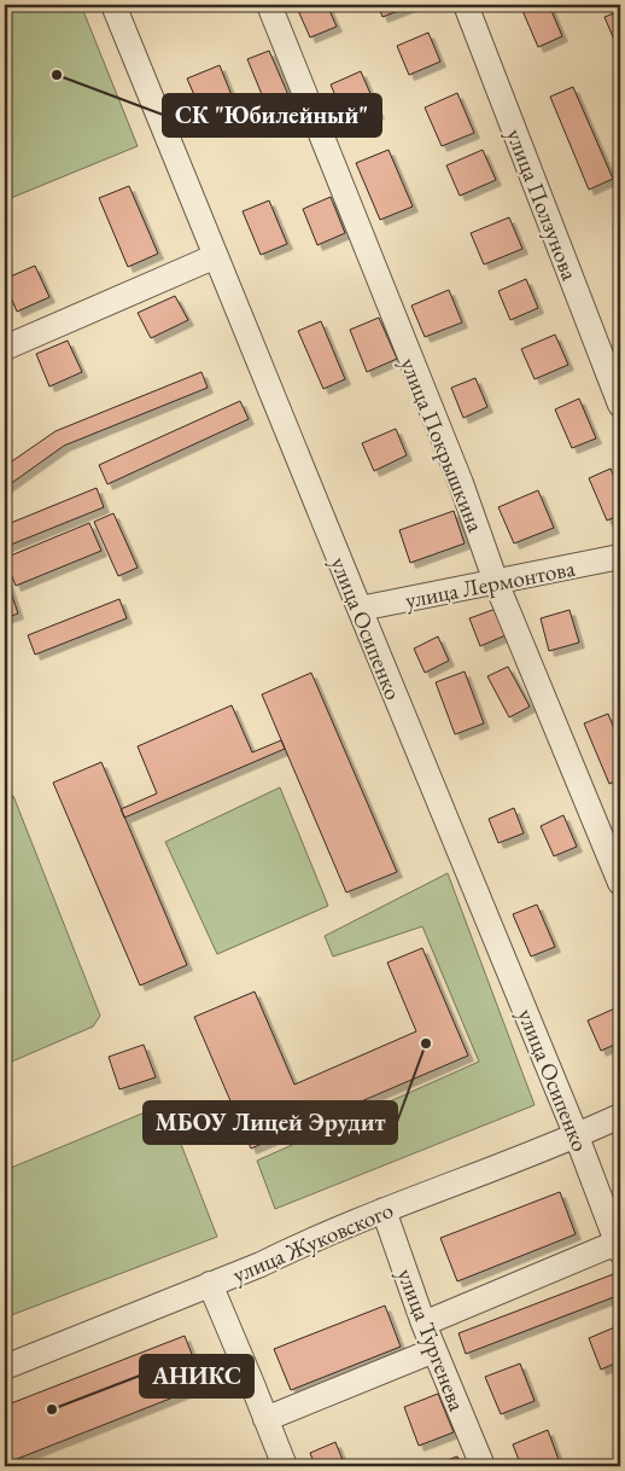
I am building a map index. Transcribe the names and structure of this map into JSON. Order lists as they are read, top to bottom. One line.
{"streets":{"street":["улица Ползунова","улица Покрышкина","улица Лермонтова","улица Осипенко","улица Жуковского","улица Тургенева"]},"crossings":[["улица Покрышкина","улица Лермонтова"],["улица Лермонтова","улица Осипенко"],["улица Осипенко","улица Жуковского"],["улица Жуковского","улица Тургенева"]],"places":["СК \"Юбилейный\"","МБОУ Лицей Эрудит","АНИКС"]}
